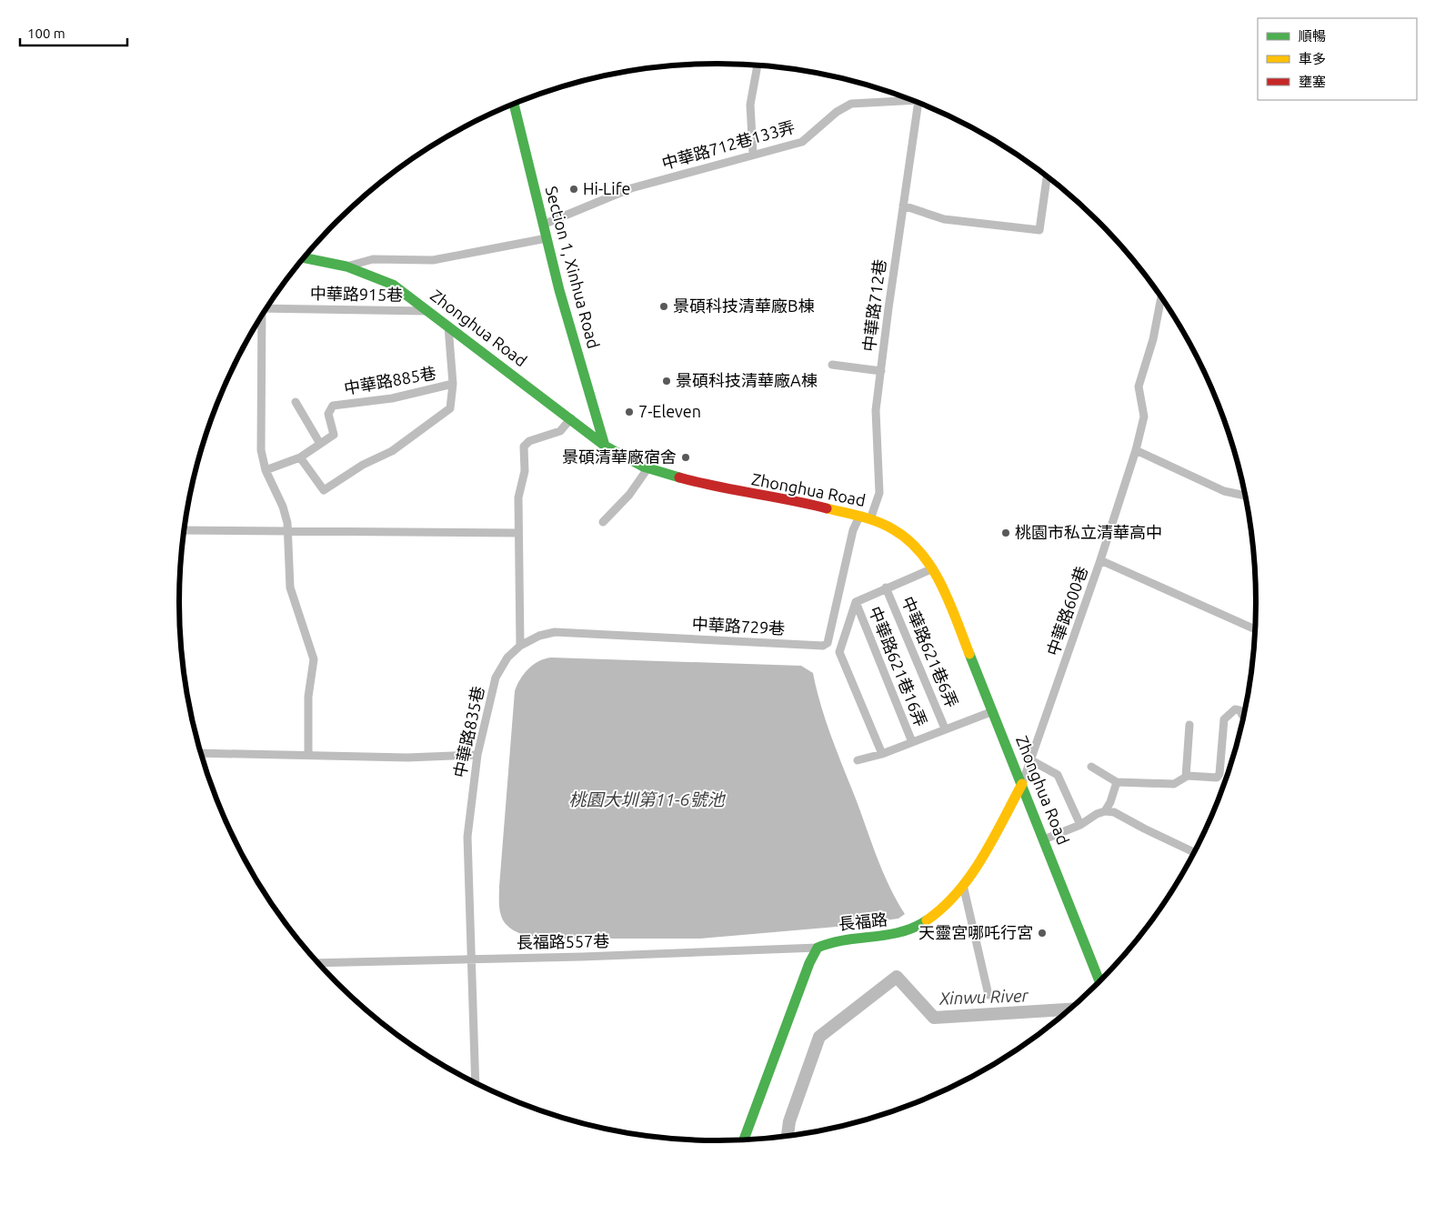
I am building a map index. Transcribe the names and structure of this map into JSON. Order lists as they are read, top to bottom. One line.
{"streets":{"main road":["Section 1, Xinhua Road","Zhonghua Road","長福路"],"street":["中華路712巷133弄","中華路915巷","中華路712巷","中華路885巷","中華路600巷","中華路729巷","中華路621巷6弄","中華路621巷16弄","中華路835巷","長福路557巷"]},"crossings":[["中華路712巷133弄","Section 1, Xinhua Road"],["Section 1, Xinhua Road","Zhonghua Road"],["中華路915巷","Zhonghua Road"],["中華路712巷","Zhonghua Road"],["Zhonghua Road","中華路885巷"],["Zhonghua Road","中華路600巷"],["Zhonghua Road","中華路729巷"],["Zhonghua Road","長福路"],["中華路600巷","長福路"],["中華路729巷","中華路835巷"],["中華路835巷","長福路557巷"],["長福路","長福路557巷"]],"water":["桃園大圳第11-6號池","Xinwu River"],"places":["Hi-Life","景碩科技清華廠B棟","景碩科技清華廠A棟","7-Eleven","景碩清華廠宿舍","桃園市私立清華高中","天靈宮哪吒行宮"],"legend":["順暢","車多","壅塞"],"scale_bar":"100 m"}
